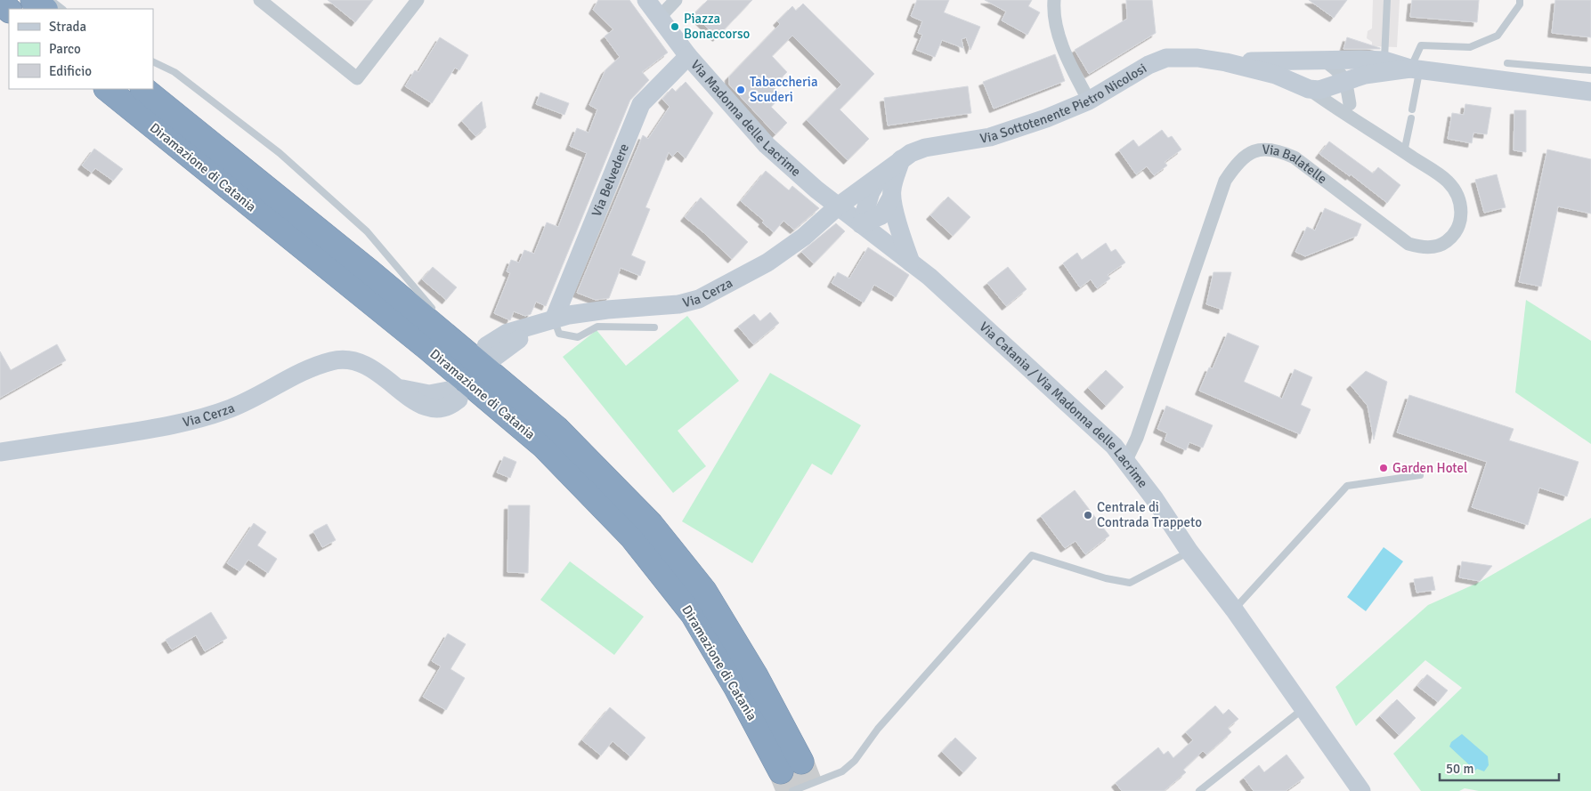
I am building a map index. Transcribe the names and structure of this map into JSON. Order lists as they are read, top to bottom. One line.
{"streets":{"highway":["Diramazione di Catania"],"main road":["Via Sottotenente Pietro Nicolosi","Via Madonna delle Lacrime","Via Belvedere","Via Cerza","Via Catania / Via Madonna delle Lacrime"],"street":["Via Balatelle"]},"crossings":[["Via Sottotenente Pietro Nicolosi","Via Cerza"],["Via Madonna delle Lacrime","Via Belvedere"],["Via Madonna delle Lacrime","Via Cerza"],["Via Madonna delle Lacrime","Via Catania / Via Madonna delle Lacrime"],["Via Balatelle","Via Catania / Via Madonna delle Lacrime"],["Via Belvedere","Via Cerza"],["Via Cerza","Via Catania / Via Madonna delle Lacrime"]],"places":["Piazza Bonaccorso","Tabaccheria Scuderi","Garden Hotel","Centrale di Contrada Trappeto"],"legend":["Strada","Parco","Edificio"],"scale_bar":"50 m"}
